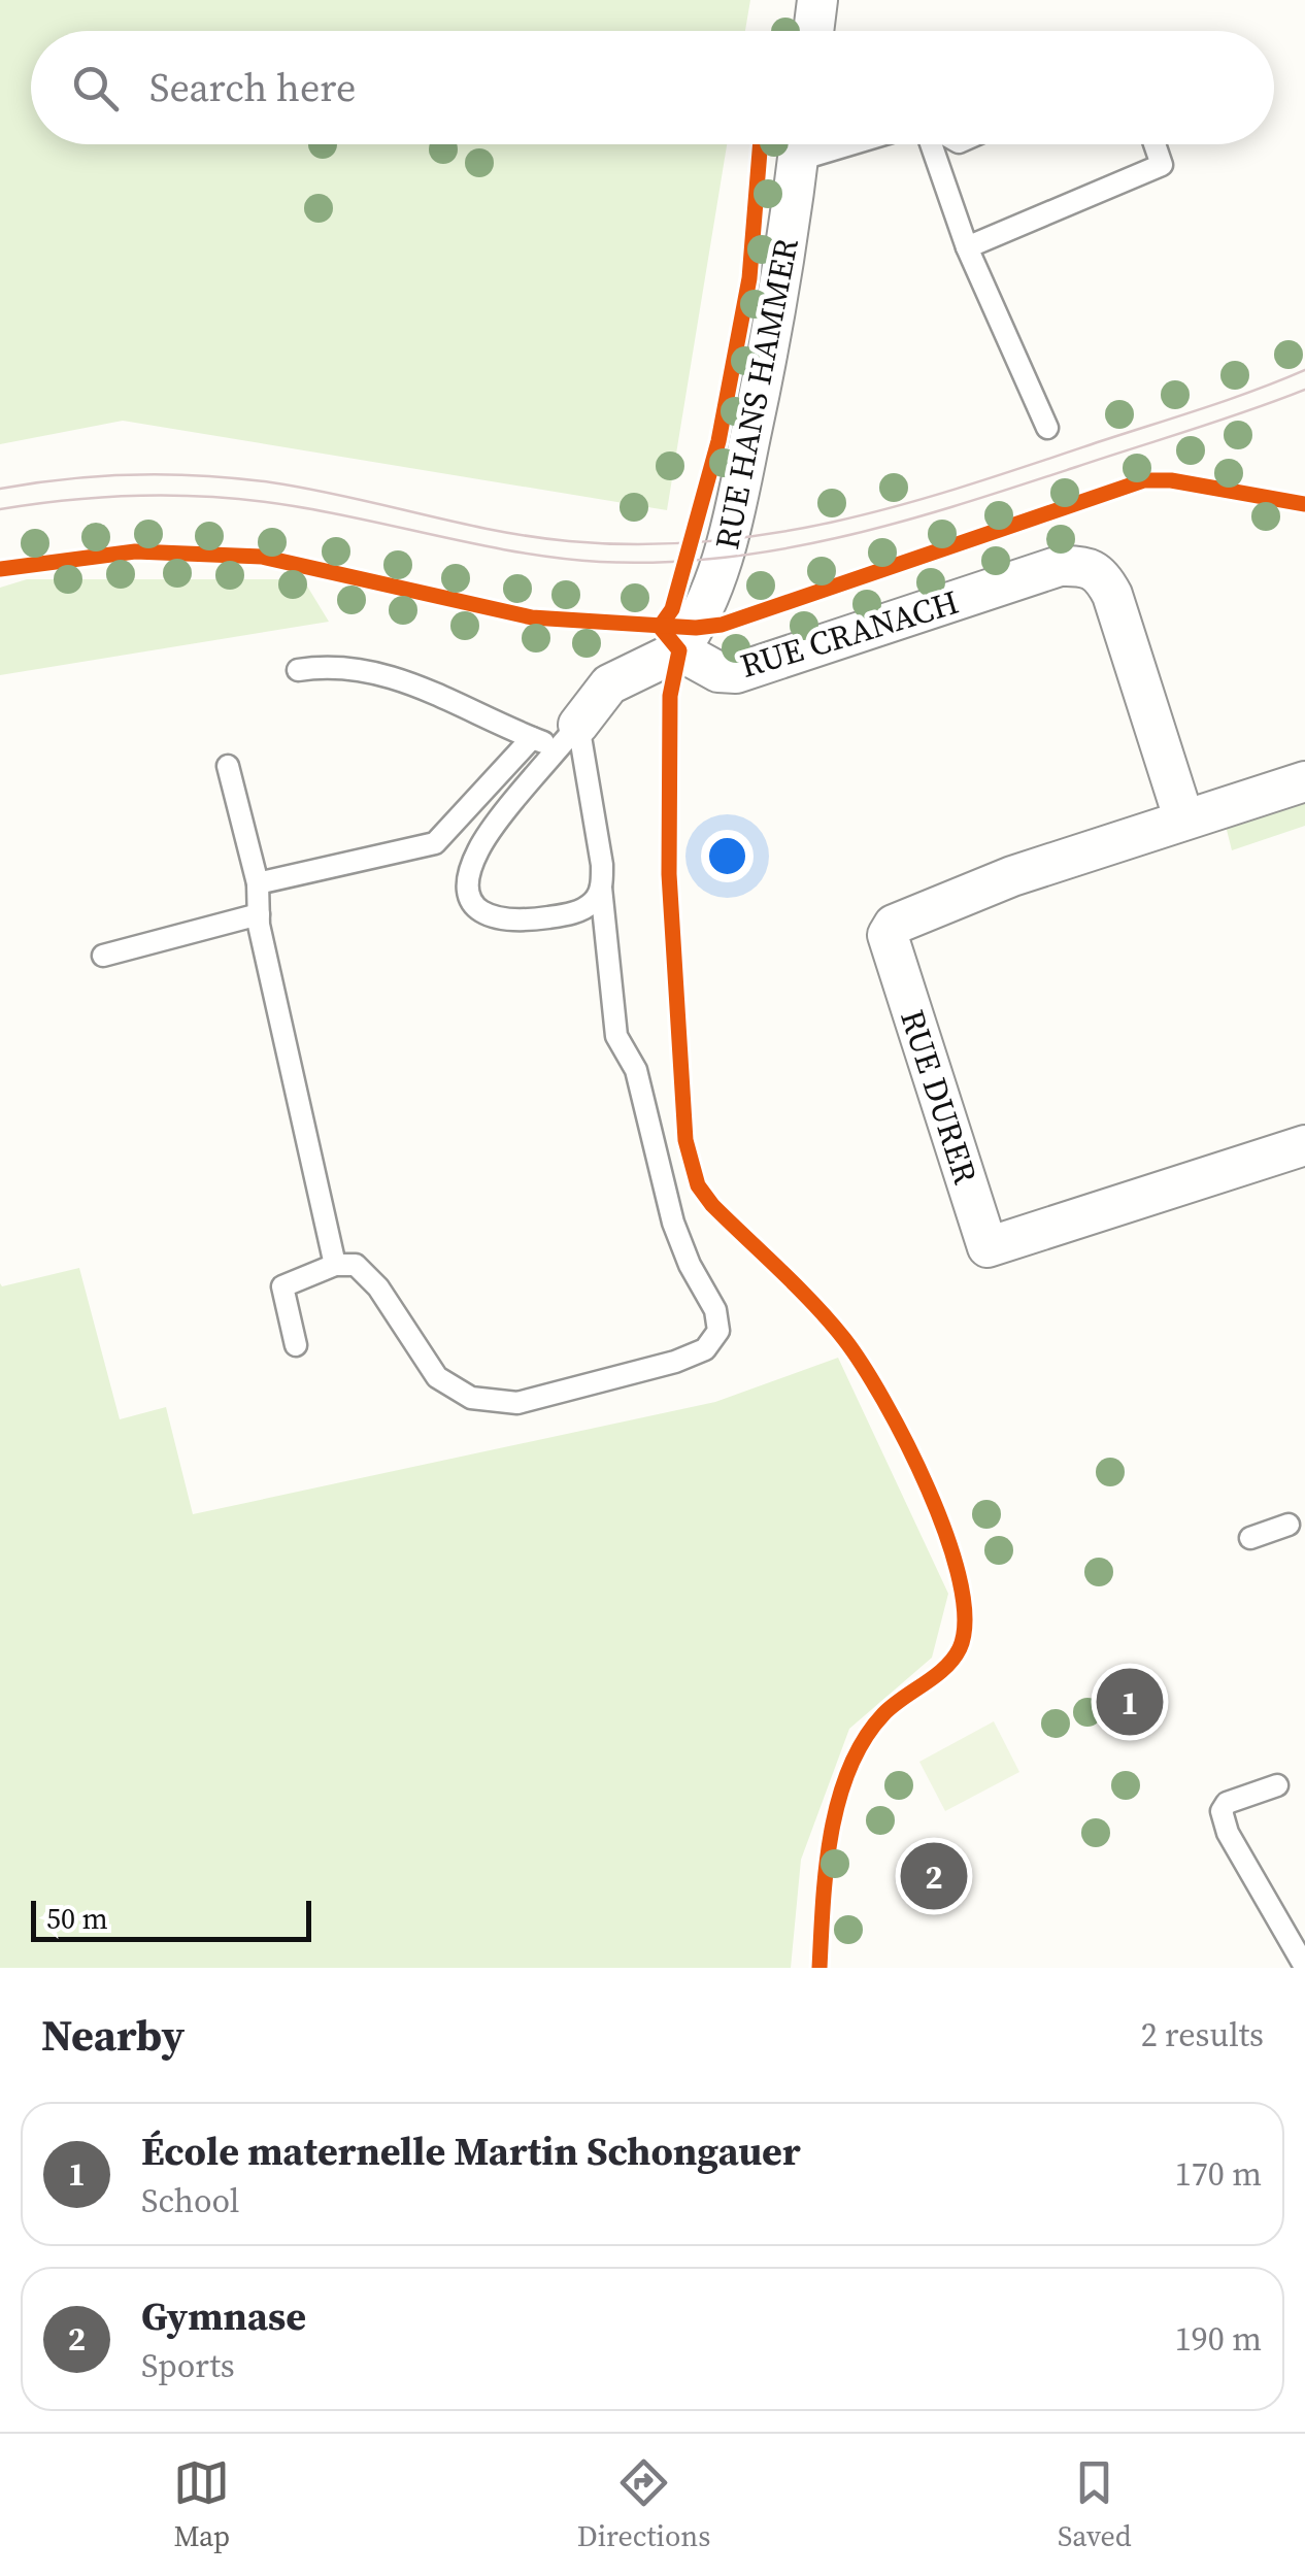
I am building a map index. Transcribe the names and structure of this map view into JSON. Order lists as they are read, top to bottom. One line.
{"streets":{"street":["RUE HANS HAMMER","RUE CRANACH","RUE DURER"]},"crossings":[["RUE HANS HAMMER","RUE CRANACH"],["RUE CRANACH","RUE DURER"]],"scale_bar":"50 m","page":{"search":"Search here","pins":["1","2"],"scale":"50 m","heading":["Nearby","2 results"],"list":[{"mark":"1","name":"École maternelle Martin Schongauer","note":"School","value":"170 m"},{"mark":"2","name":"Gymnase","note":"Sports","value":"190 m"}],"nav":["Map","Directions","Saved"]}}
